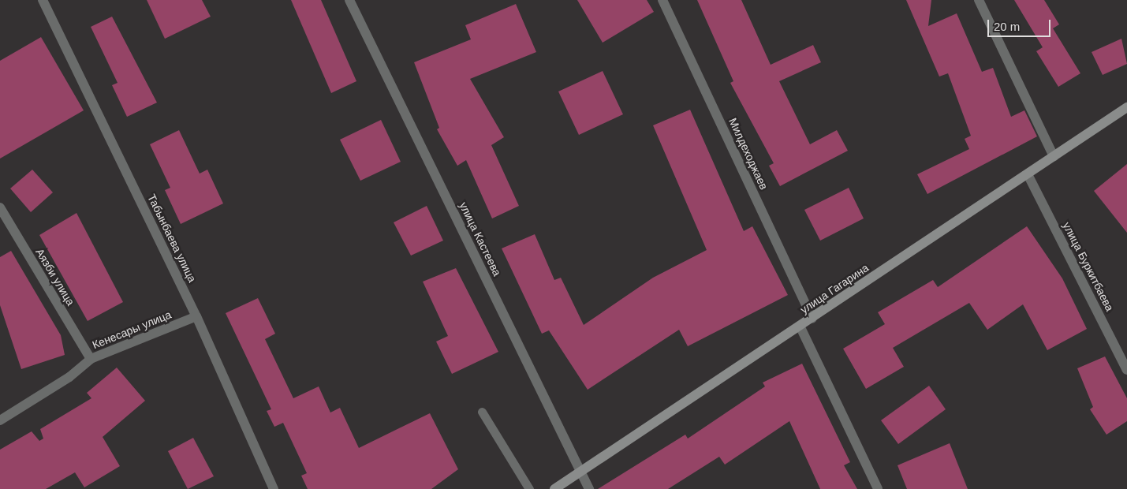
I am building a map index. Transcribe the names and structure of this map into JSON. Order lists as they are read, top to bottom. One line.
{"streets":{"main road":["улица Гагарина"],"street":["Милдеходжаев","Табынбаева улица","улица Кастеева","улица Буркитбаева","Аязби улица","Кенесары улица"]},"crossings":[["Милдеходжаев","улица Гагарина"],["Табынбаева улица","Кенесары улица"],["улица Кастеева","улица Гагарина"],["улица Буркитбаева","улица Гагарина"],["Аязби улица","Кенесары улица"]],"scale_bar":"20 m"}
